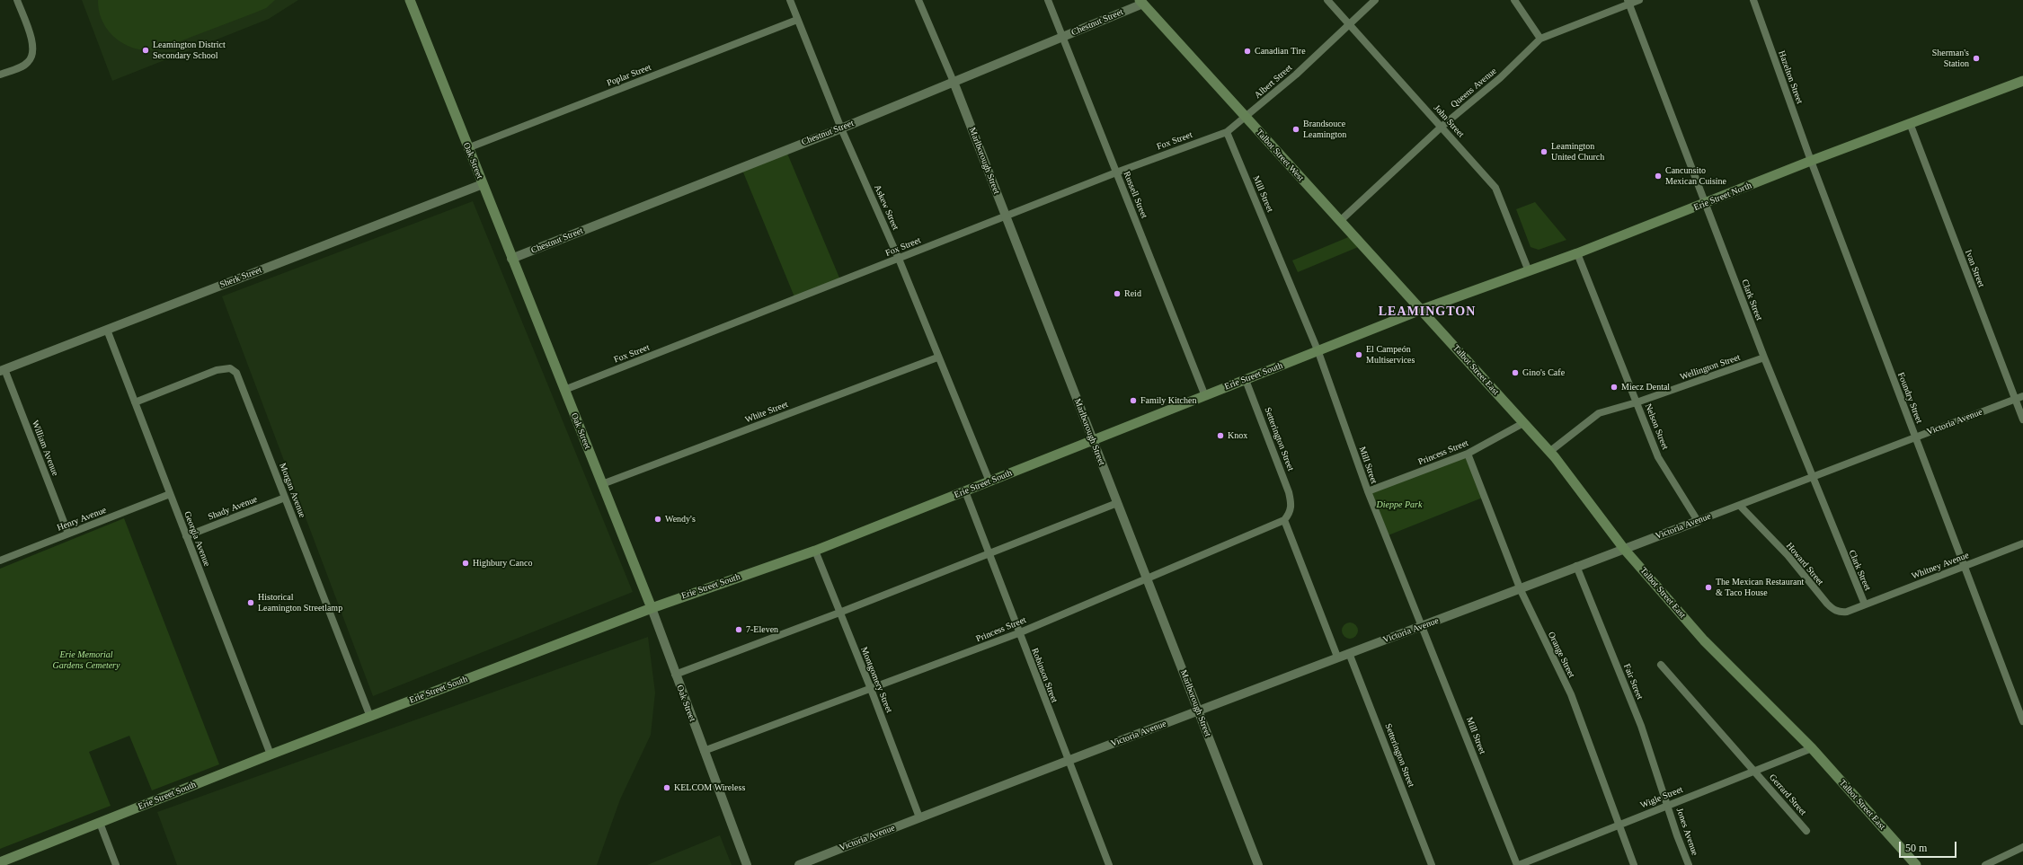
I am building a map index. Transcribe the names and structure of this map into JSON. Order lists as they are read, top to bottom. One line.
{"streets":{"main road":["Talbot Street West","Oak Street","Erie Street North","Talbot Street East","Erie Street South"],"street":["Chestnut Street","Poplar Street","Hazelton Street","Albert Street","Queens Avenue","John Street","Fox Street","Marlborough Street","Mill Street","Russell Street","Askew Street","Ivan Street","Sherk Street","Clark Street","Wellington Street","Foundry Street","White Street","Victoria Avenue","Nelson Street","Setterington Street","William Avenue","Princess Street","Morgan Avenue","Shady Avenue","Henry Avenue","Georgia Avenue","Howard Street","Whitney Avenue","Orange Street","Robinson Street","Montgomery Street","Fair Street","Gerrard Street","Wigle Street","Jones Avenue"]},"crossings":[["Chestnut Street","Talbot Street West"],["Chestnut Street","Oak Street"],["Chestnut Street","Marlborough Street"],["Chestnut Street","Russell Street"],["Chestnut Street","Askew Street"],["Poplar Street","Oak Street"],["Poplar Street","Askew Street"],["Hazelton Street","Erie Street North"],["Hazelton Street","Foundry Street"],["Albert Street","John Street"],["Albert Street","Fox Street"],["Albert Street","Talbot Street West"],["Queens Avenue","John Street"],["Queens Avenue","Talbot Street West"],["Queens Avenue","Clark Street"],["John Street","Erie Street North"],["Fox Street","Talbot Street West"],["Fox Street","Oak Street"],["Fox Street","Marlborough Street"],["Fox Street","Mill Street"],["Fox Street","Russell Street"],["Fox Street","Askew Street"],["Talbot Street West","Erie Street North"],["Talbot Street West","Talbot Street East"],["Talbot Street West","Erie Street South"],["Oak Street","Sherk Street"],["Oak Street","Erie Street South"],["Oak Street","White Street"],["Oak Street","Princess Street"],["Marlborough Street","Erie Street South"],["Marlborough Street","Victoria Avenue"],["Marlborough Street","Princess Street"],["Mill Street","Erie Street South"],["Mill Street","Victoria Avenue"],["Mill Street","Princess Street"],["Mill Street","Wigle Street"],["Russell Street","Erie Street South"],["Erie Street North","Ivan Street"],["Erie Street North","Clark Street"],["Erie Street North","Talbot Street East"],["Erie Street North","Erie Street South"],["Erie Street North","Foundry Street"],["Erie Street North","Nelson Street"],["Askew Street","Erie Street South"],["Askew Street","White Street"],["Ivan Street","Victoria Avenue"],["Sherk Street","William Avenue"],["Sherk Street","Georgia Avenue"],["Clark Street","Wellington Street"],["Clark Street","Victoria Avenue"],["Clark Street","Howard Street"],["Clark Street","Whitney Avenue"],["Wellington Street","Talbot Street East"],["Wellington Street","Nelson Street"],["Talbot Street East","Erie Street South"],["Talbot Street East","Victoria Avenue"],["Talbot Street East","Princess Street"],["Talbot Street East","Wigle Street"],["Erie Street South","Setterington Street"],["Erie Street South","Morgan Avenue"],["Erie Street South","Georgia Avenue"],["Erie Street South","Robinson Street"],["Erie Street South","Montgomery Street"],["Foundry Street","Victoria Avenue"],["Foundry Street","Whitney Avenue"],["Victoria Avenue","Nelson Street"],["Victoria Avenue","Setterington Street"],["Victoria Avenue","Howard Street"],["Victoria Avenue","Orange Street"],["Victoria Avenue","Robinson Street"],["Victoria Avenue","Montgomery Street"],["Victoria Avenue","Fair Street"],["Setterington Street","Princess Street"],["William Avenue","Henry Avenue"],["Princess Street","Orange Street"],["Princess Street","Robinson Street"],["Princess Street","Montgomery Street"],["Morgan Avenue","Shady Avenue"],["Morgan Avenue","Georgia Avenue"],["Shady Avenue","Georgia Avenue"],["Henry Avenue","Georgia Avenue"],["Howard Street","Whitney Avenue"],["Orange Street","Wigle Street"],["Fair Street","Wigle Street"],["Fair Street","Jones Avenue"],["Gerrard Street","Wigle Street"],["Wigle Street","Jones Avenue"]],"districts":["LEAMINGTON"],"parks":["Dieppe Park","Erie Memorial Gardens Cemetery"],"places":["Leamington District Secondary School","Canadian Tire","Sherman's Station","Brandsouce Leamington","Leamington United Church","Cancunsito Mexican Cuisine","Reid","El Campeón Multiservices","Gino's Cafe","Miecz Dental","Family Kitchen","Knox","Wendy's","Highbury Canco","The Mexican Restaurant & Taco House","Historical Leamington Streetlamp","7-Eleven","KELCOM Wireless"],"scale_bar":"50 m"}
